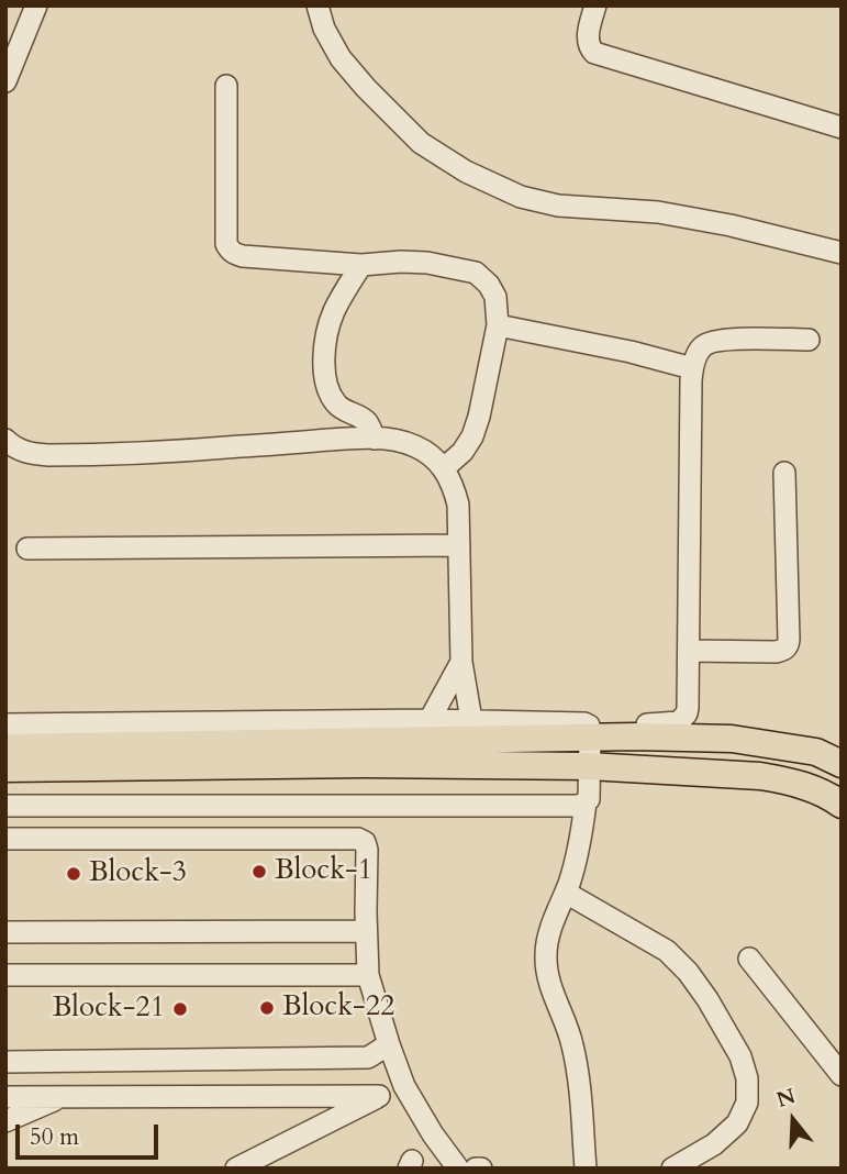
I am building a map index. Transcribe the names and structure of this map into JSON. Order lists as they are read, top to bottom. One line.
{"places":["Block-1","Block-3","Block-22","Block-21"],"scale_bar":"50 m","north":"top"}
